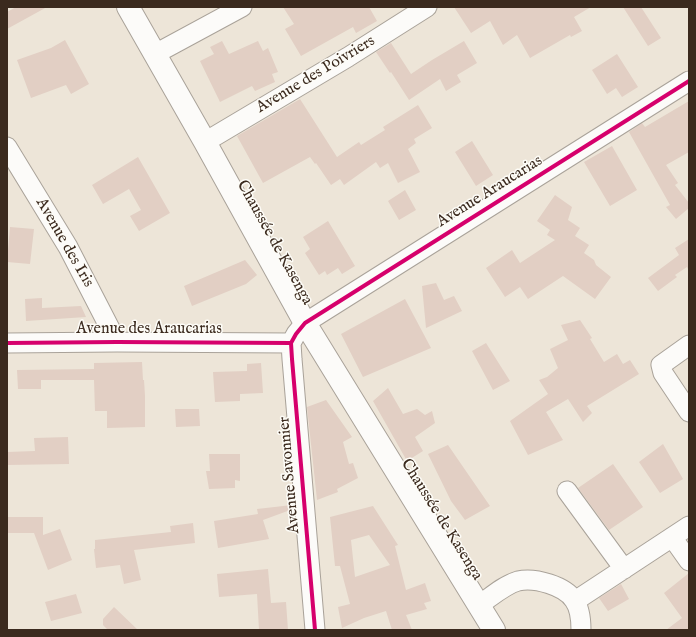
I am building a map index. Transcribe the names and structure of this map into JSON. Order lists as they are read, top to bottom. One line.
{"streets":{"main road":["Chaussée de Kasenga"],"street":["Avenue des Poivriers","Avenue Araucarias","Avenue des Iris","Avenue des Araucarias","Avenue Savonnier"]},"crossings":[["Avenue des Poivriers","Chaussée de Kasenga"],["Avenue Araucarias","Chaussée de Kasenga"],["Avenue des Iris","Avenue des Araucarias"],["Avenue des Araucarias","Avenue Savonnier"]]}
